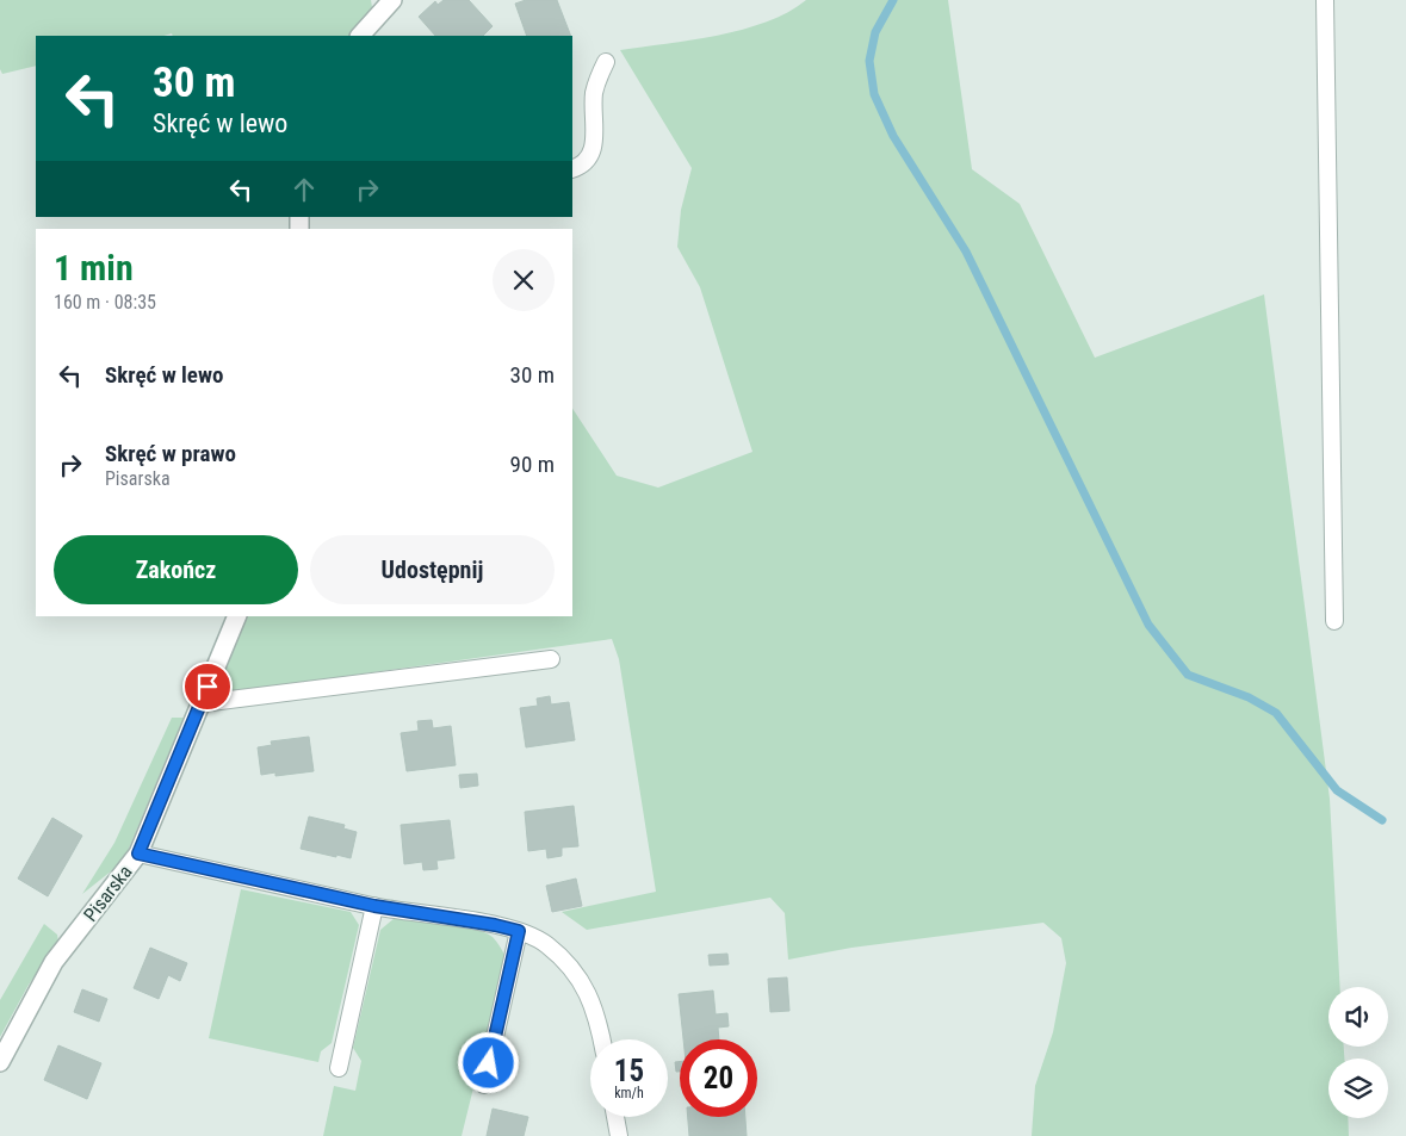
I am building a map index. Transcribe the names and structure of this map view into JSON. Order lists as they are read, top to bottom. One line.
{"streets":{"street":["Pisarska"]},"page":{"turn":["30 m","Skręć w lewo"],"heading":["1 min","160 m · 08:35"],"list":[{"name":"Skręć w lewo","value":"30 m"},{"name":"Skręć w prawo","note":"Pisarska","value":"90 m"}],"buttons":["Zakończ","Udostępnij"],"speed":"15 km/h","limit":"20"}}
